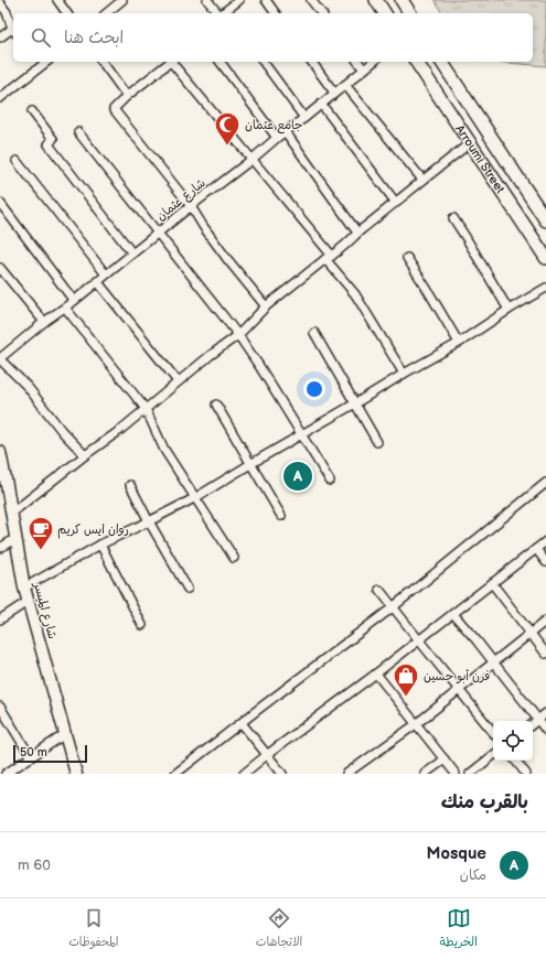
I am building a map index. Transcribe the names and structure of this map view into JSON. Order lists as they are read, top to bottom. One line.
{"streets":{"main road":["Arroumi Street","شارع الميسر"],"street":["شارع عثمان"]},"places":{"mosque":["جامع عثمان"],"cafe":["روان ايس كريم"],"shop":["فرن أبو حسين"]},"scale_bar":"50 m","page":{"search":"ابحث هنا","pins":"A","scale":"50 m","heading":"بالقرب منك","list":[{"mark":"A","name":"Mosque","note":"مكان","value":"60 m"}],"nav":["الخريطة","الاتجاهات","المحفوظات"]}}
